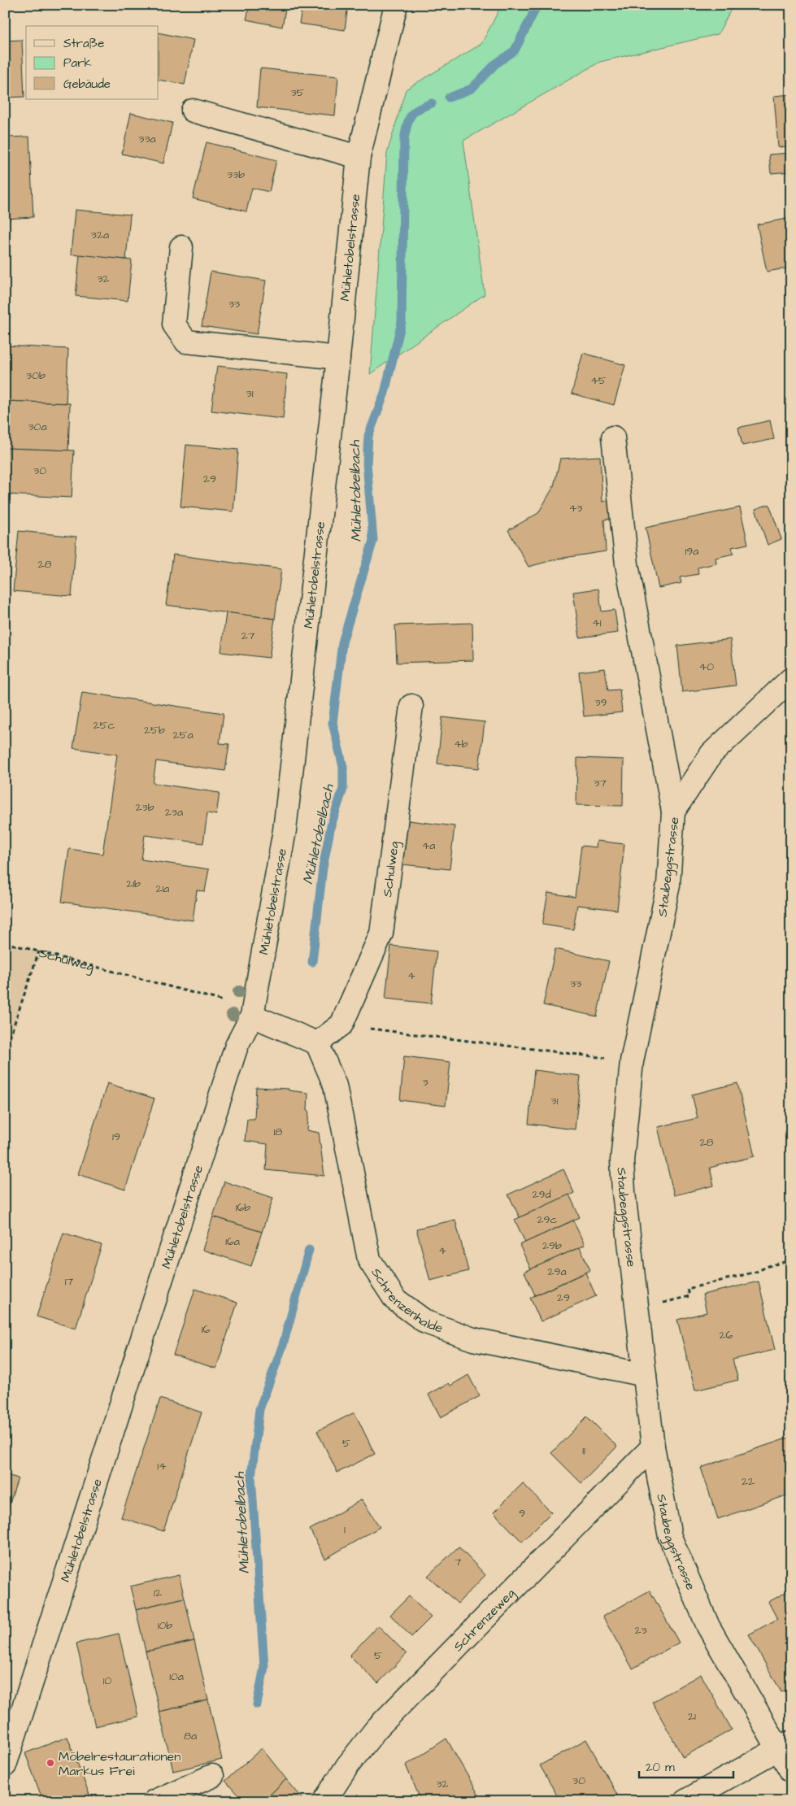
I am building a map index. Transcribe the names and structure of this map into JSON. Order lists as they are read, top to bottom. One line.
{"streets":{"street":["Mühletobelstrasse","Staubeggstrasse","Schulweg","Schrenzenhalde","Schrenzeweg"]},"crossings":[["Staubeggstrasse","Schrenzenhalde"],["Staubeggstrasse","Schrenzeweg"]],"water":["Mühletobelbach"],"places":["Möbelrestaurationen Markus Frei"],"house_numbers":["35","33a","33b","32a","32","33","30b","45","31","30a","30","29","43","19a","28","41","27","40","39","25c","25b","25a","4b","37","23b","23a","4a","21b","21a","4","33","3","31","18","19","28","29d","16b","29c","16a","29b","4","29a","17","29","16","26","5","11","14","22","9","1","7","12","10b","23","5","10a","10","21","8a","30","32"],"legend":["Straße","Park","Gebäude"],"scale_bar":"20 m"}
